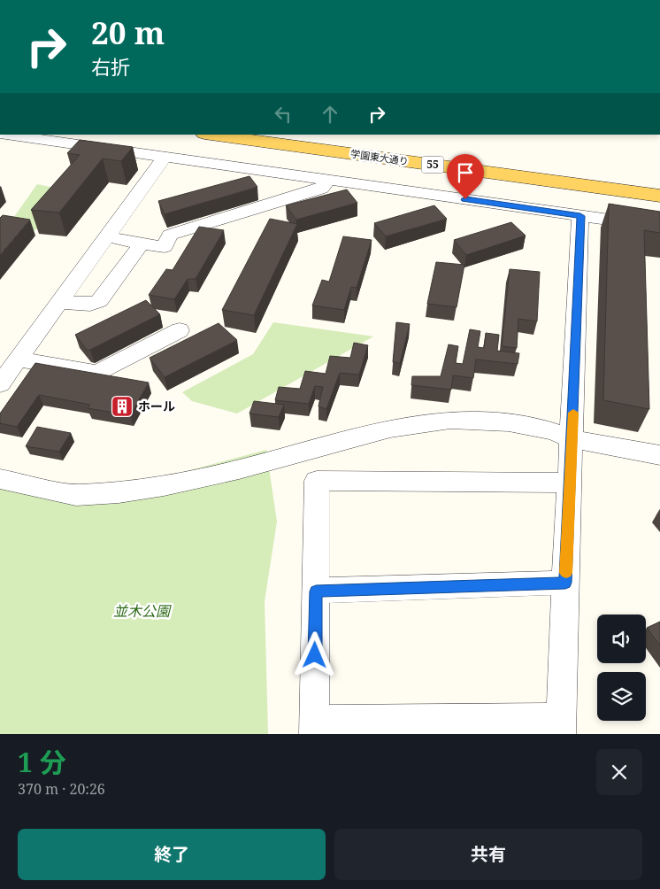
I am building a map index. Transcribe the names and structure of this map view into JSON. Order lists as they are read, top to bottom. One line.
{"streets":{"main road":["学園東大通り","55"]},"parks":["並木公園"],"places":{"building":["ホール"]},"page":{"turn":["20 m","右折"],"heading":["1 分","370 m · 20:26"],"buttons":["終了","共有"]}}
